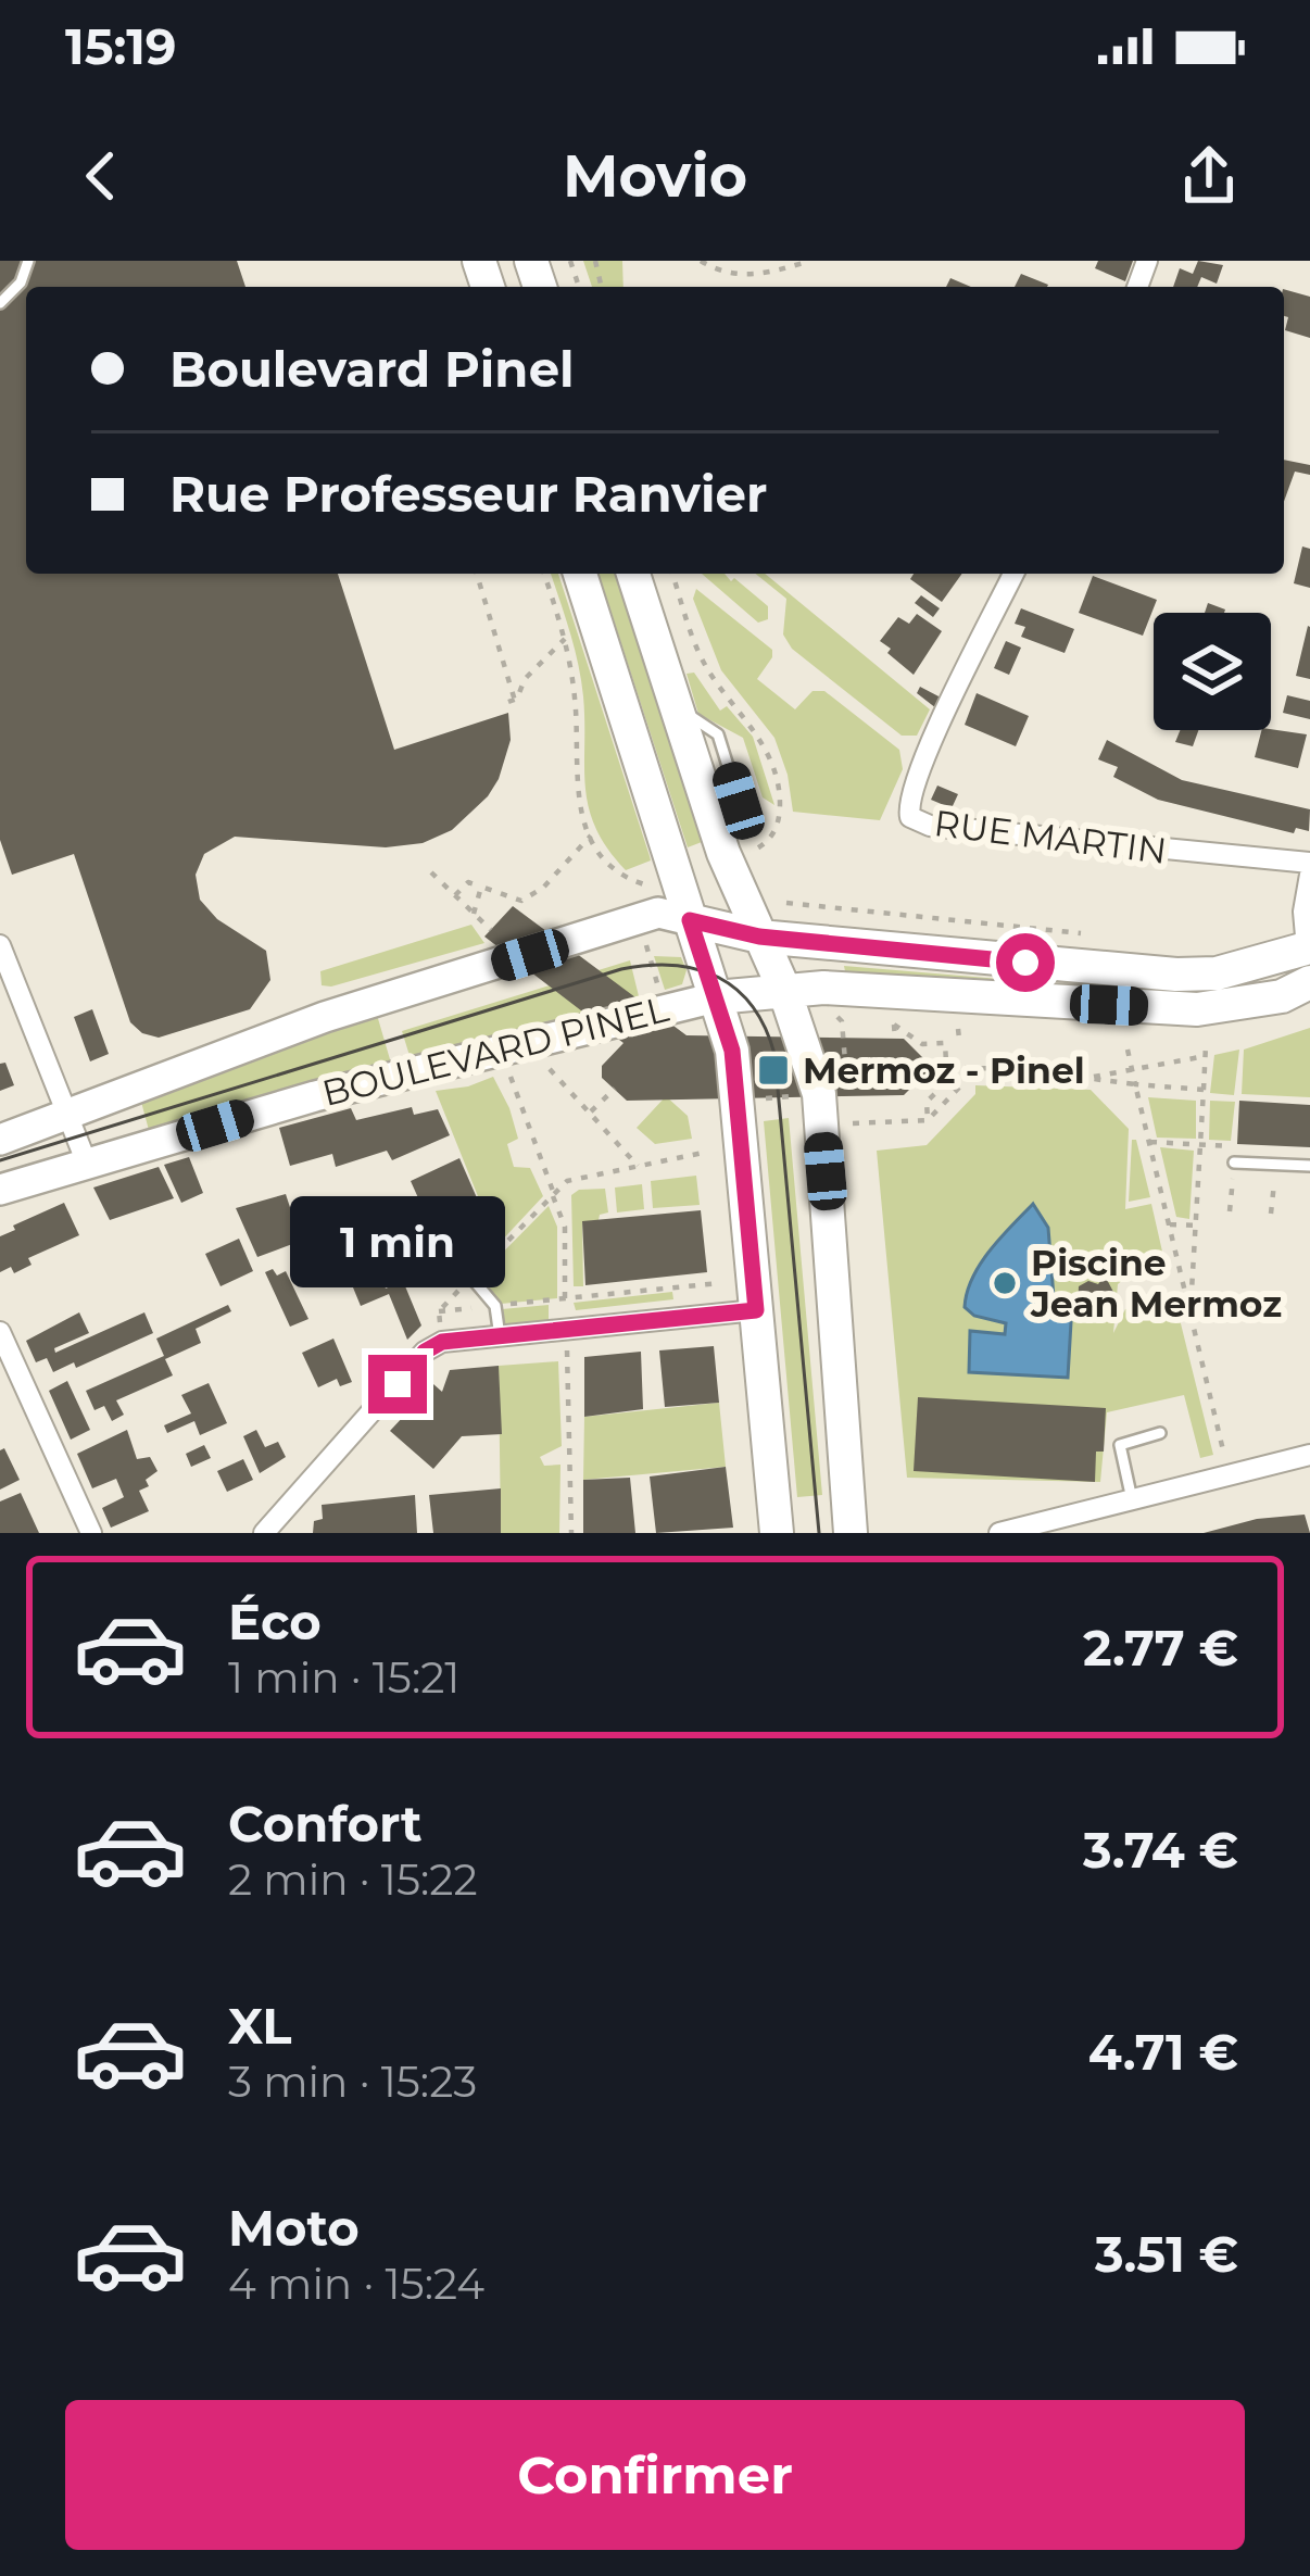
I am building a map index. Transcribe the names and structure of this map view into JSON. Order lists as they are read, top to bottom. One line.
{"streets":{"main road":["BOULEVARD PINEL"],"street":["RUE MARTIN"]},"places":{"transit":["Mermoz - Pinel"],"other":["Piscine Jean Mermoz"]},"page":{"status":"15:19","header":"Movio","banner":["Boulevard Pinel","Rue Professeur Ranvier"],"bubble":"1 min","list":[{"name":"Éco","note":"1 min · 15:21","value":"2.77 €"},{"name":"Confort","note":"2 min · 15:22","value":"3.74 €"},{"name":"XL","note":"3 min · 15:23","value":"4.71 €"},{"name":"Moto","note":"4 min · 15:24","value":"3.51 €"}],"buttons":"Confirmer"}}
